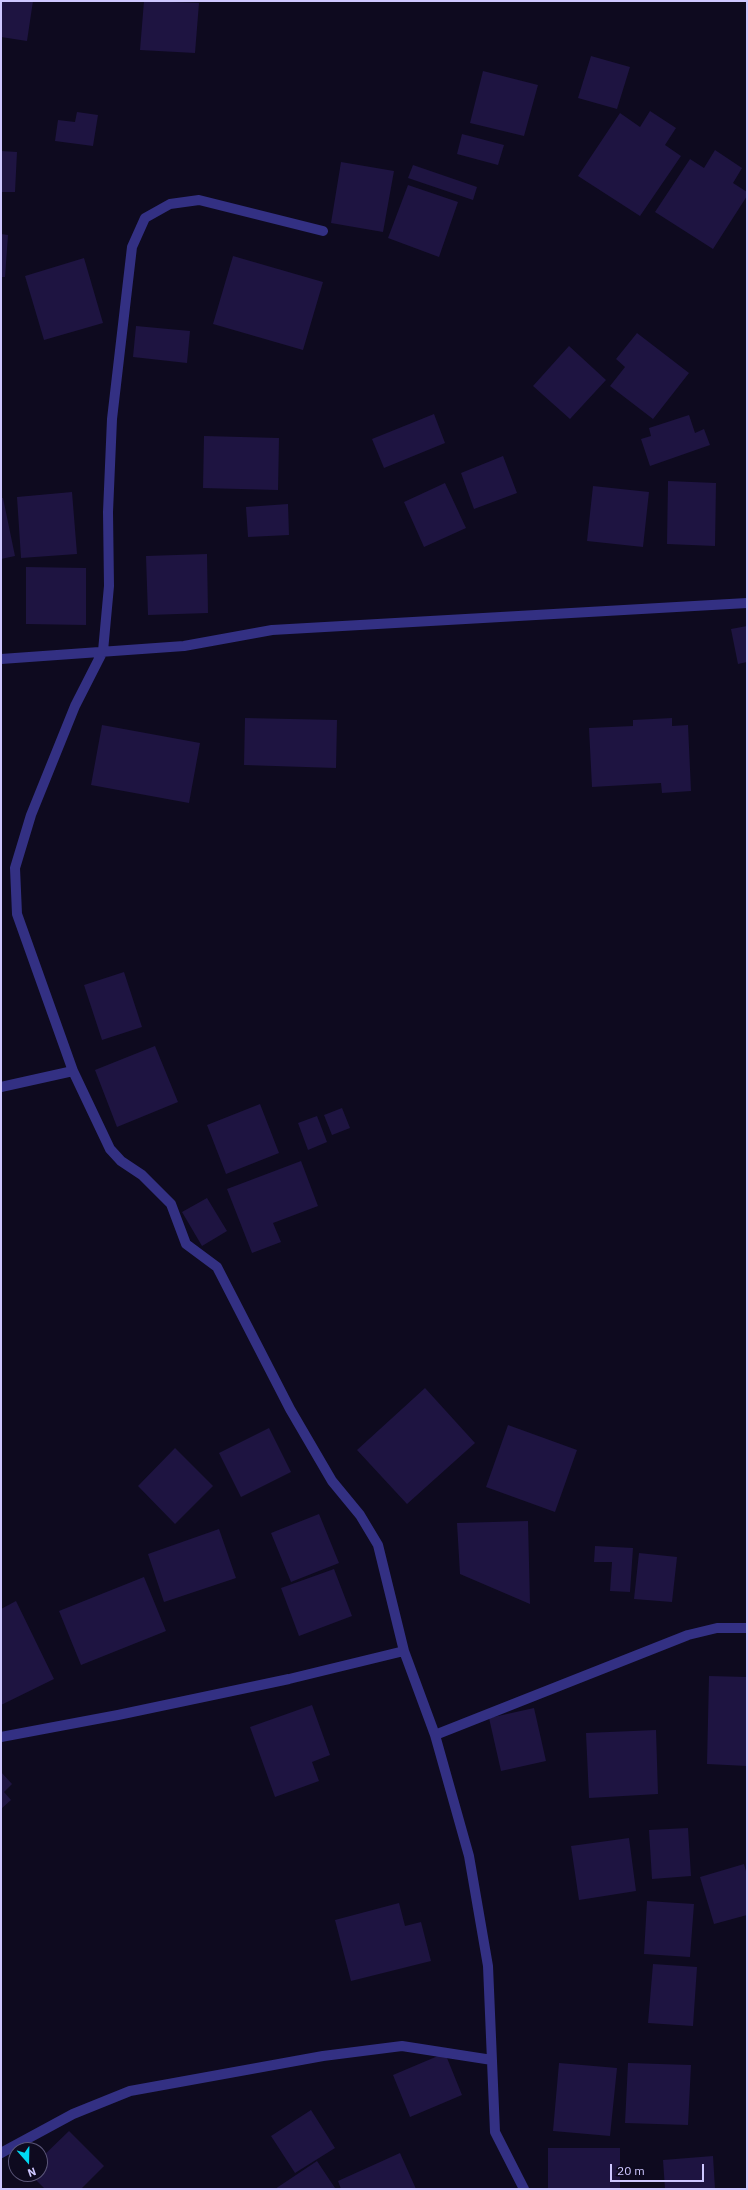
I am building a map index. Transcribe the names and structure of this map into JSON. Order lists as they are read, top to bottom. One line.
{"scale_bar":"20 m","north":"bottom"}
